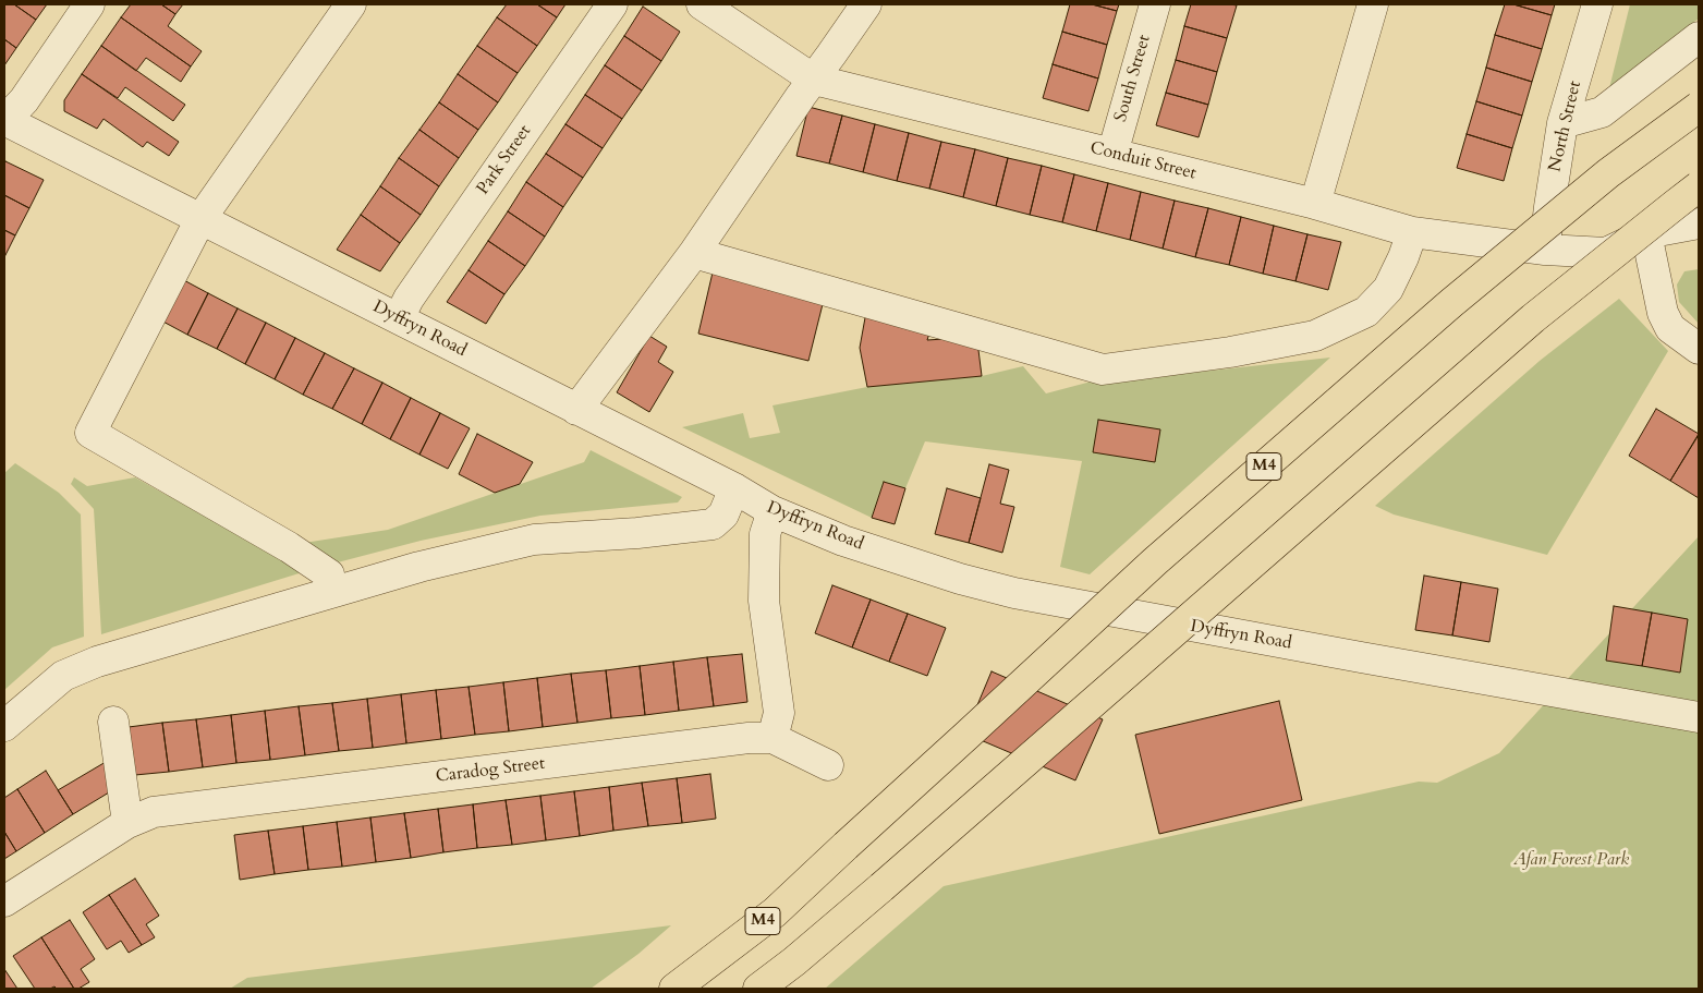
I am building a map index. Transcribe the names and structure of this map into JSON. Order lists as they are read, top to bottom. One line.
{"streets":{"highway":["M4"],"street":["South Street","North Street","Park Street","Conduit Street","Dyffryn Road","Caradog Street"]},"crossings":[["South Street","Conduit Street"],["North Street","Conduit Street"],["Park Street","Dyffryn Road"]],"parks":["Afan Forest Park"]}
